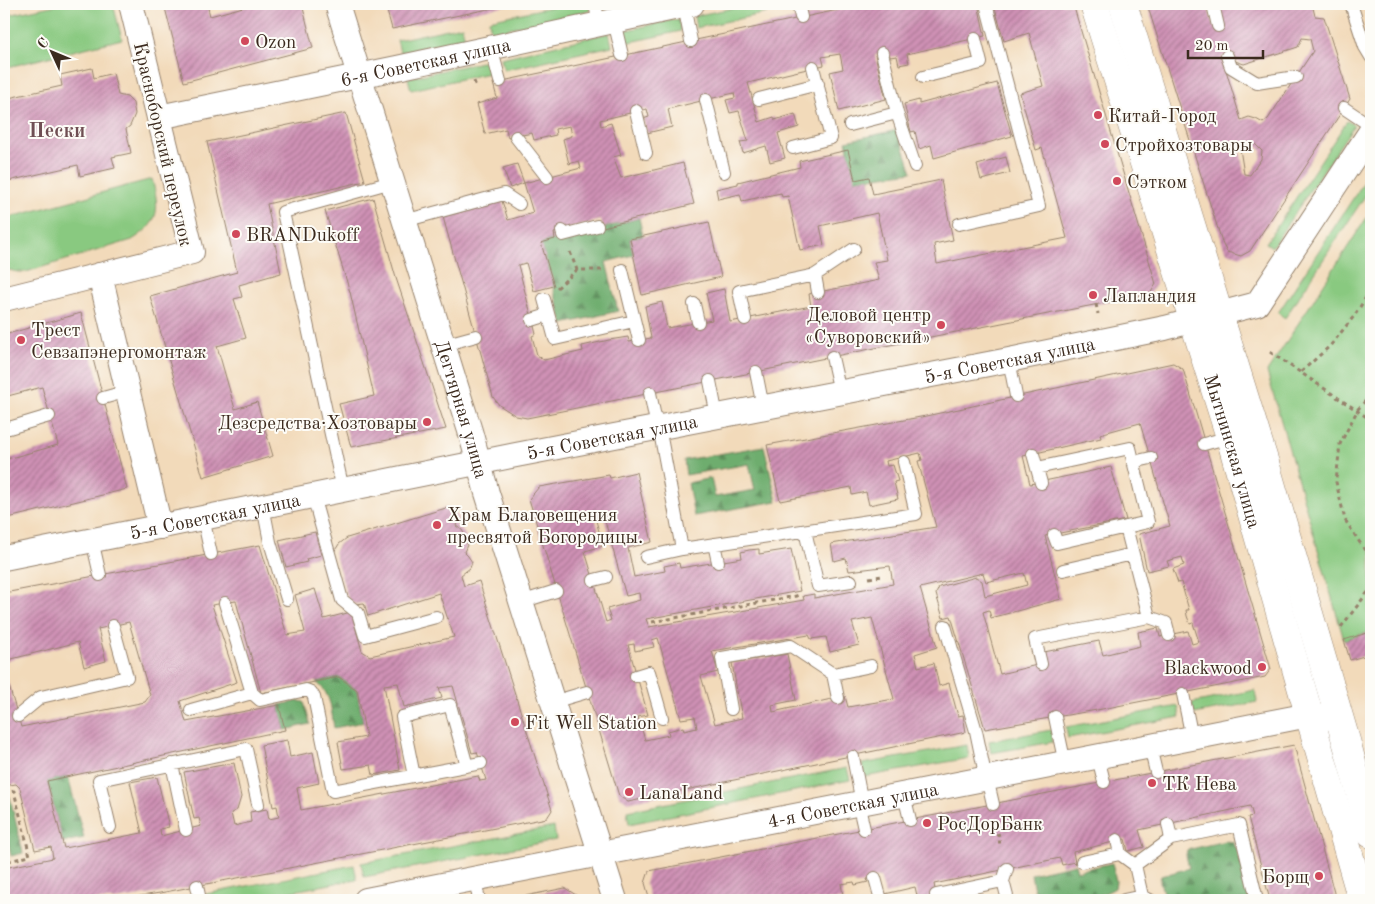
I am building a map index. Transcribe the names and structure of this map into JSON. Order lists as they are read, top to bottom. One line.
{"streets":{"street":["6-я Советская улица","Красноборский переулок","5-я Советская улица","Дегтярная улица","Мытнинская улица","4-я Советская улица"]},"crossings":[["6-я Советская улица","Красноборский переулок"],["6-я Советская улица","Дегтярная улица"],["5-я Советская улица","Дегтярная улица"],["5-я Советская улица","Мытнинская улица"],["Дегтярная улица","4-я Советская улица"],["Мытнинская улица","4-я Советская улица"]],"districts":["Пески"],"places":["Ozon","Китай-Город","Стройхозтовары","Сэтком","BRANDukoff","Лапландия","Деловой центр «Суворовский»","Трест Севзапэнергомонтаж","Дезсредства·Хозтовары","Храм Благовещения пресвятой Богородицы.","Blackwood","Fit Well Station","ТК Нева","LanaLand","РосДорБанк","Борщ"],"scale_bar":"20 m","north":"top left"}
